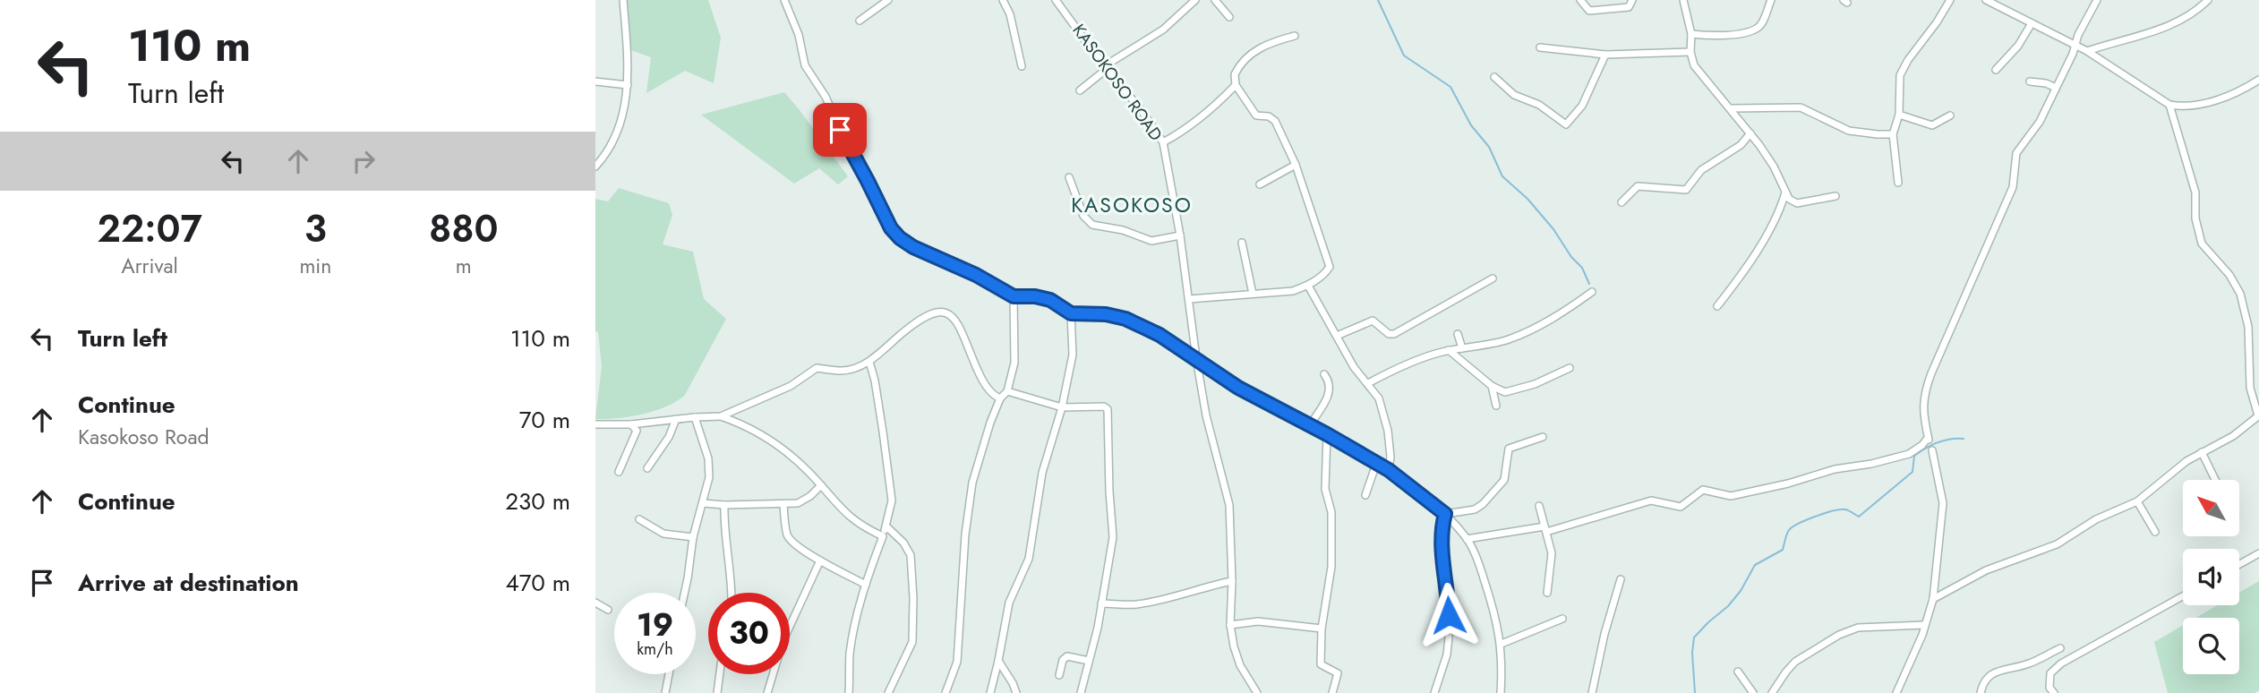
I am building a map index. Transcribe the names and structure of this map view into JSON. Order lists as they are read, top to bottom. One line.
{"streets":{"street":["KASOKOSO ROAD"]},"districts":["KASOKOSO"],"north":"top left","page":{"turn":["110 m","Turn left"],"eta":["22:07","Arrival","3","min","880","m"],"list":[{"name":"Turn left","value":"110 m"},{"name":"Continue","note":"Kasokoso Road","value":"70 m"},{"name":"Continue","value":"230 m"},{"name":"Arrive at destination","value":"470 m"}],"speed":"19 km/h","limit":"30"}}
